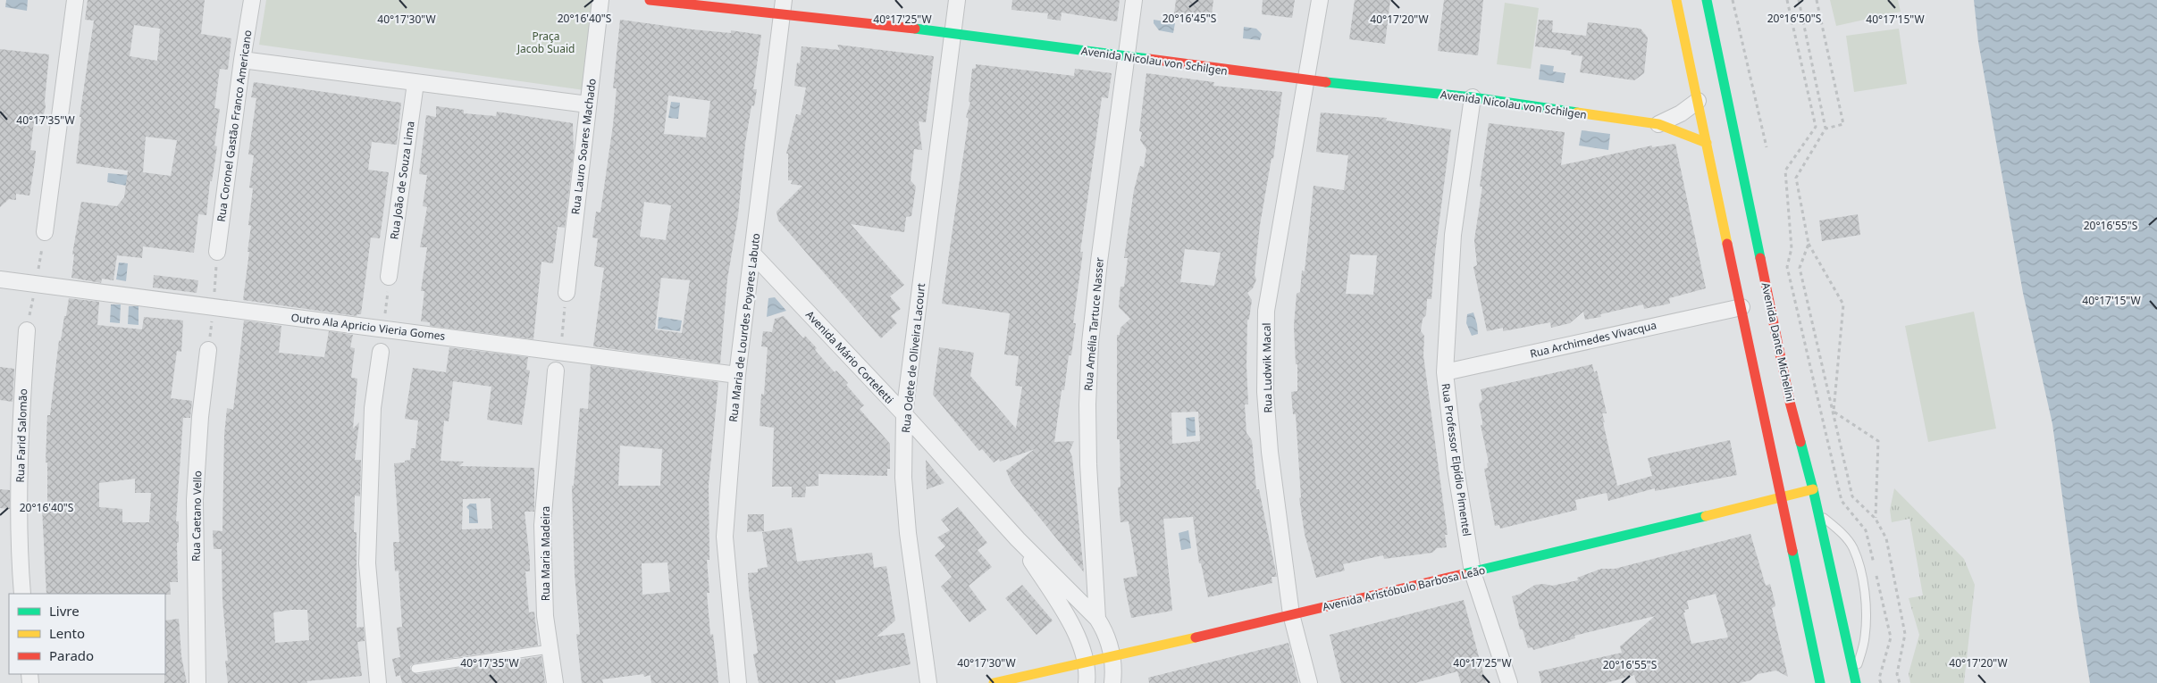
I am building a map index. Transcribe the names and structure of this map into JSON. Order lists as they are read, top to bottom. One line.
{"streets":{"street":["Avenida Nicolau von Schilgen","Rua Coronel Gastão Franco Americano","Rua Lauro Soares Machado","Rua João de Souza Lima","Rua Amélia Tartuce Nasser","Outro Ala Apricio Vieria Gomes","Rua Maria de Lourdes Poyares Labuto","Rua Archimedes Vivacqua","Avenida Dante Michelini","Avenida Mário Corteletti","Rua Odete de Oliveira Lacourt","Rua Ludwik Macal","Rua Farid Salomão","Rua Professor Elpídio Pimentel","Rua Caetano Vello","Rua Maria Madeira","Avenida Aristóbulo Barbosa Leão"]},"crossings":[["Avenida Nicolau von Schilgen","Rua Amélia Tartuce Nasser"],["Avenida Nicolau von Schilgen","Rua Maria de Lourdes Poyares Labuto"],["Avenida Nicolau von Schilgen","Rua Odete de Oliveira Lacourt"],["Avenida Nicolau von Schilgen","Rua Ludwik Macal"],["Avenida Nicolau von Schilgen","Rua Professor Elpídio Pimentel"],["Rua Amélia Tartuce Nasser","Avenida Mário Corteletti"],["Outro Ala Apricio Vieria Gomes","Rua Maria de Lourdes Poyares Labuto"],["Rua Maria de Lourdes Poyares Labuto","Avenida Mário Corteletti"],["Rua Archimedes Vivacqua","Rua Professor Elpídio Pimentel"],["Avenida Dante Michelini","Avenida Aristóbulo Barbosa Leão"],["Avenida Mário Corteletti","Rua Odete de Oliveira Lacourt"],["Avenida Mário Corteletti","Avenida Aristóbulo Barbosa Leão"],["Rua Ludwik Macal","Avenida Aristóbulo Barbosa Leão"],["Rua Professor Elpídio Pimentel","Avenida Aristóbulo Barbosa Leão"]],"parks":["Praça Jacob Suaid"],"legend":["Livre","Lento","Parado"],"coordinates":["20°16'40\"S","20°16'45\"S","20°16'50\"S","40°17'15\"W","40°17'30\"W","40°17'25\"W","40°17'20\"W","40°17'35\"W","20°16'55\"S"]}
